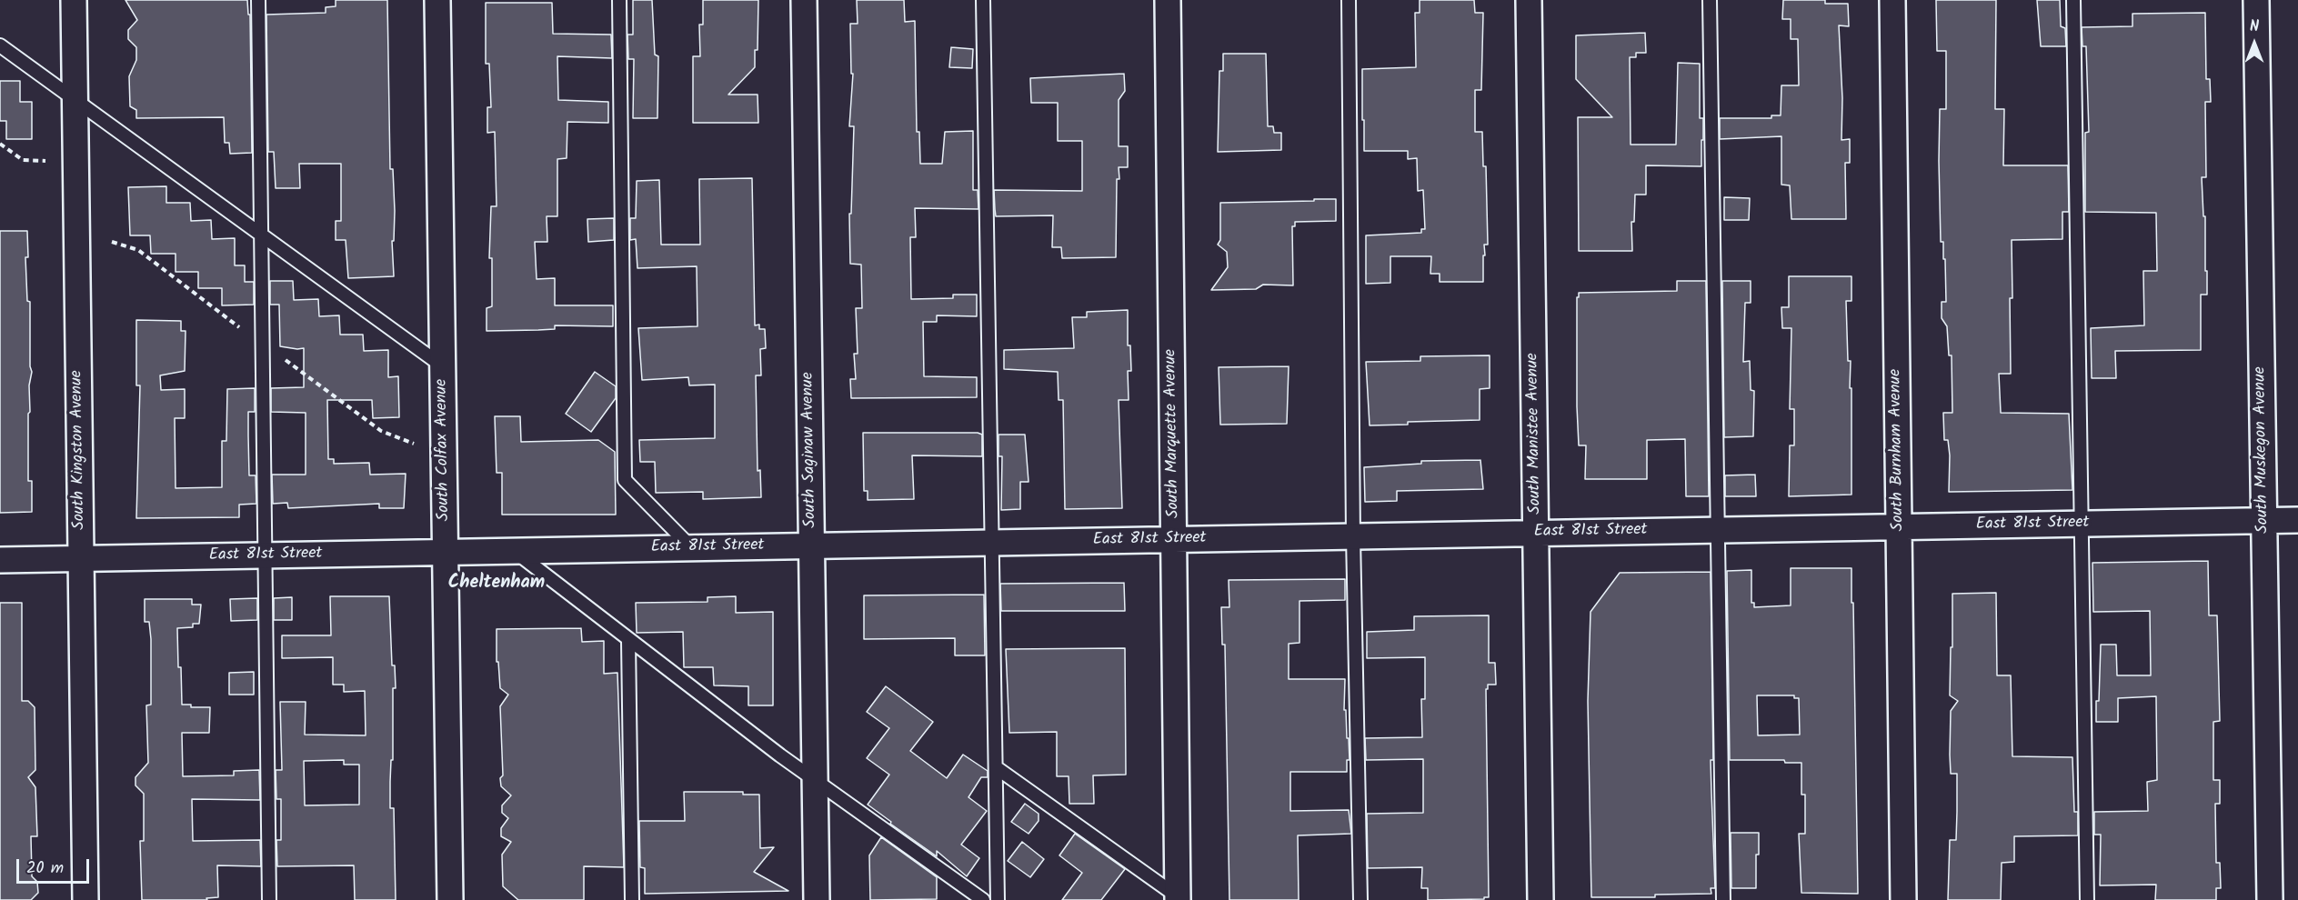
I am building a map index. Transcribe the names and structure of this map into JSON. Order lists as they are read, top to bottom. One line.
{"streets":{"street":["South Marquette Avenue","South Manistee Avenue","South Kingston Avenue","South Colfax Avenue","South Saginaw Avenue","South Burnham Avenue","South Muskegon Avenue","East 81st Street"]},"crossings":[["South Marquette Avenue","East 81st Street"],["South Manistee Avenue","East 81st Street"],["South Kingston Avenue","East 81st Street"],["South Colfax Avenue","East 81st Street"],["South Saginaw Avenue","East 81st Street"],["South Burnham Avenue","East 81st Street"],["South Muskegon Avenue","East 81st Street"]],"districts":["Cheltenham"],"scale_bar":"20 m","north":"top"}
